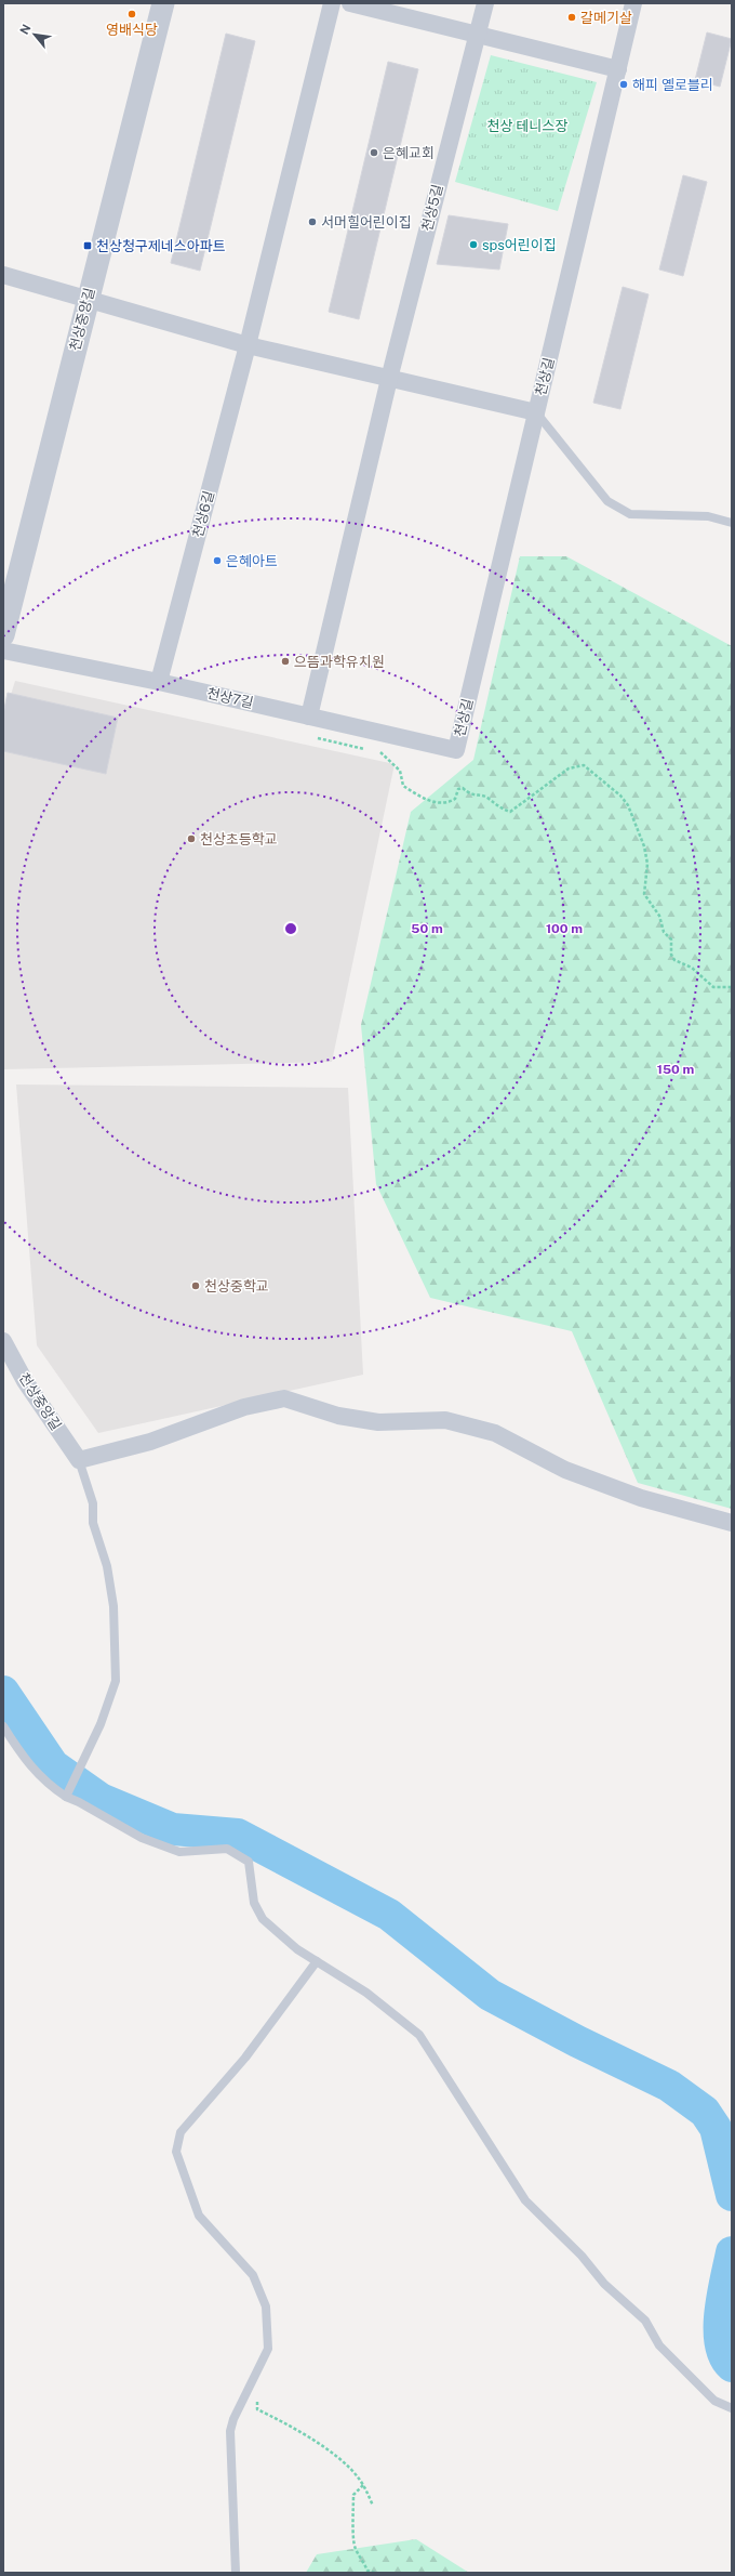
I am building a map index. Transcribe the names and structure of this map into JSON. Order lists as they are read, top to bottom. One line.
{"streets":{"street":["천상5길","천상중앙길","천상길","천상6길","천상7길"]},"crossings":[["천상길","천상7길"],["천상6길","천상7길"]],"parks":["천상 테니스장"],"places":{"other":["영배식당","갈메기살","해피 옐로블리","은혜교회","서머힐어린이집","sps어린이집","은혜아트","으뜸과학유치원","천상초등학교","천상중학교"],"transit":["천상청구제네스아파트"]},"north":"top left","rings":["50 m","100 m","150 m"]}
